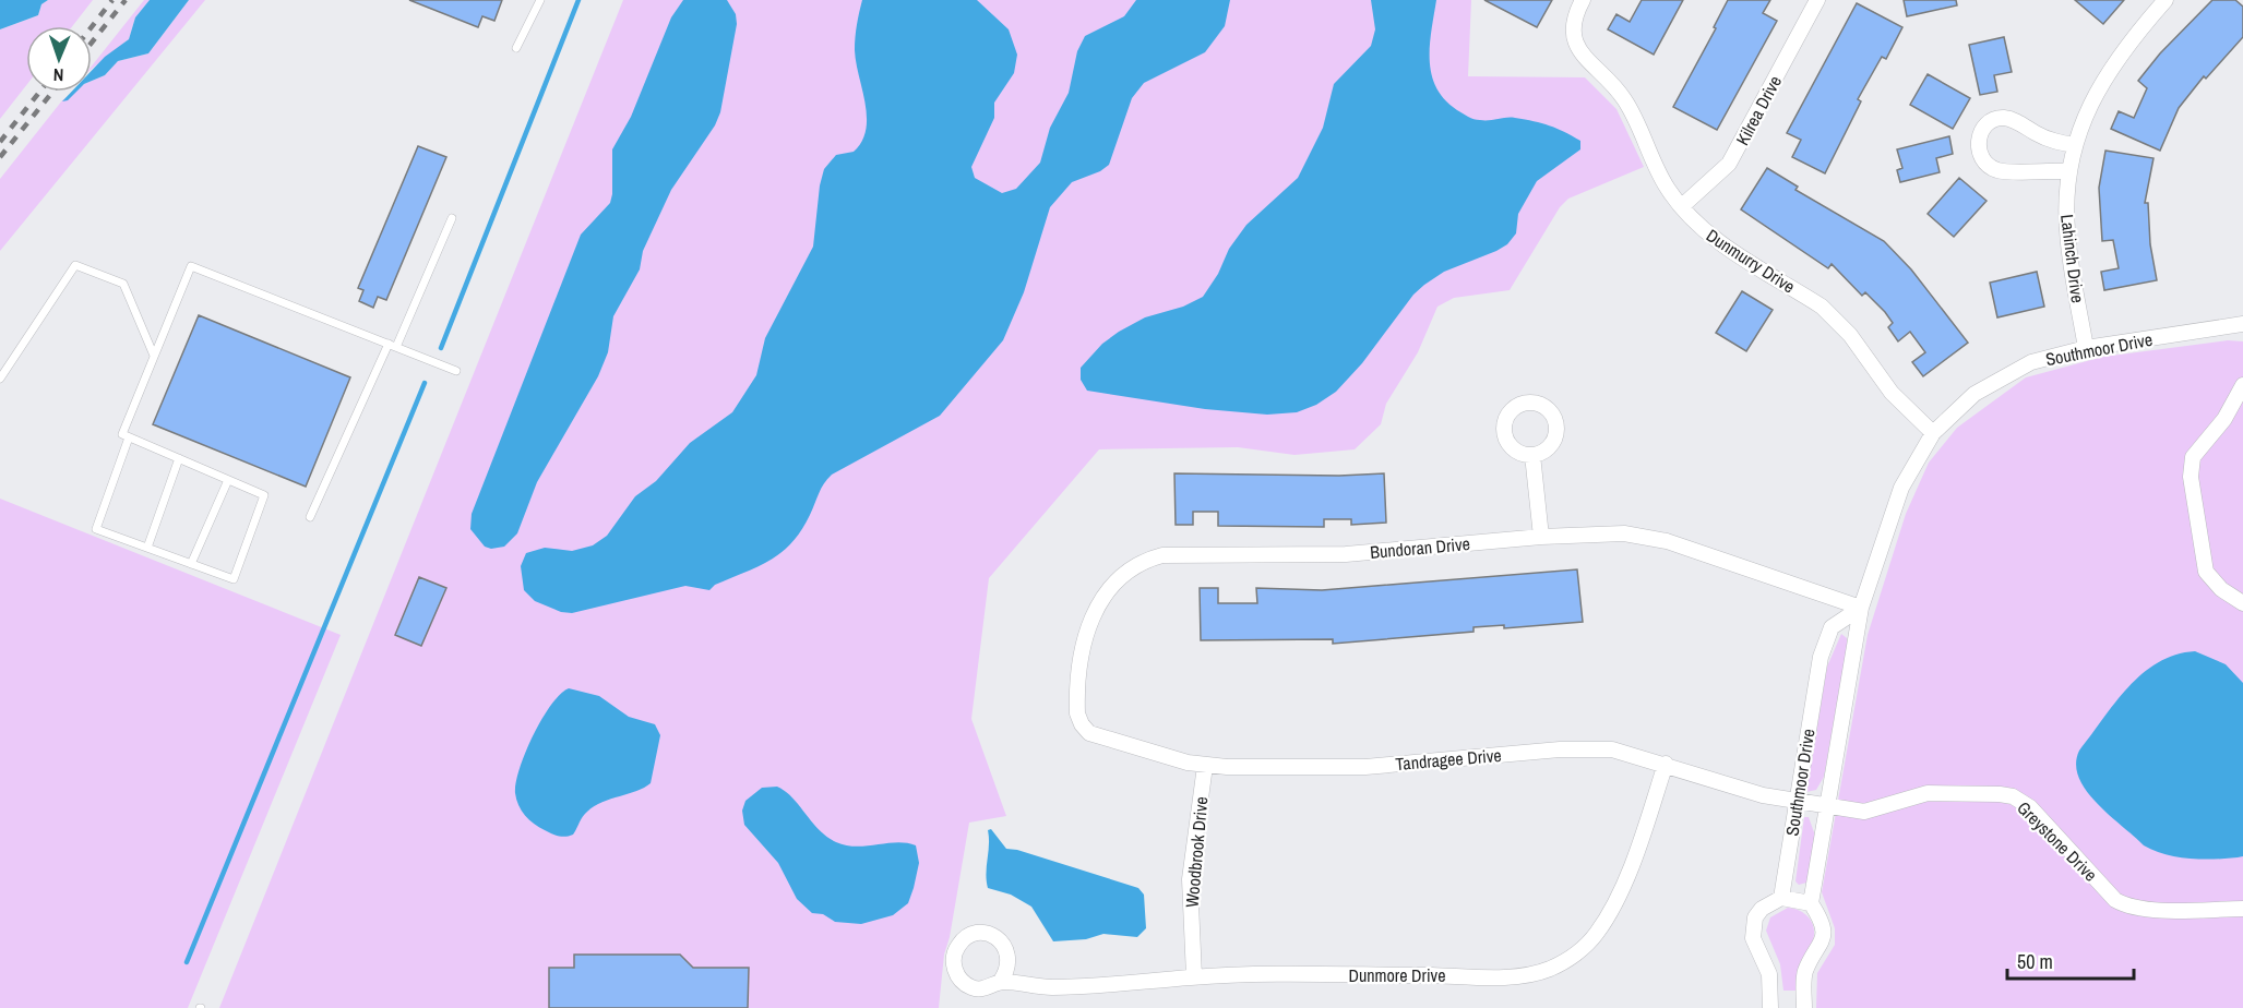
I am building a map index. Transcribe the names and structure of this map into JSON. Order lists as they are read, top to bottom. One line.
{"streets":{"street":["Kilrea Drive","Lahinch Drive","Dunmurry Drive","Southmoor Drive","Bundoran Drive","Tandragee Drive","Greystone Drive","Woodbrook Drive","Dunmore Drive"]},"crossings":[["Kilrea Drive","Dunmurry Drive"],["Lahinch Drive","Southmoor Drive"],["Dunmurry Drive","Southmoor Drive"],["Southmoor Drive","Bundoran Drive"],["Southmoor Drive","Tandragee Drive"],["Southmoor Drive","Greystone Drive"],["Bundoran Drive","Tandragee Drive"],["Tandragee Drive","Greystone Drive"],["Tandragee Drive","Woodbrook Drive"],["Tandragee Drive","Dunmore Drive"],["Woodbrook Drive","Dunmore Drive"]],"scale_bar":"50 m","north":"bottom"}
